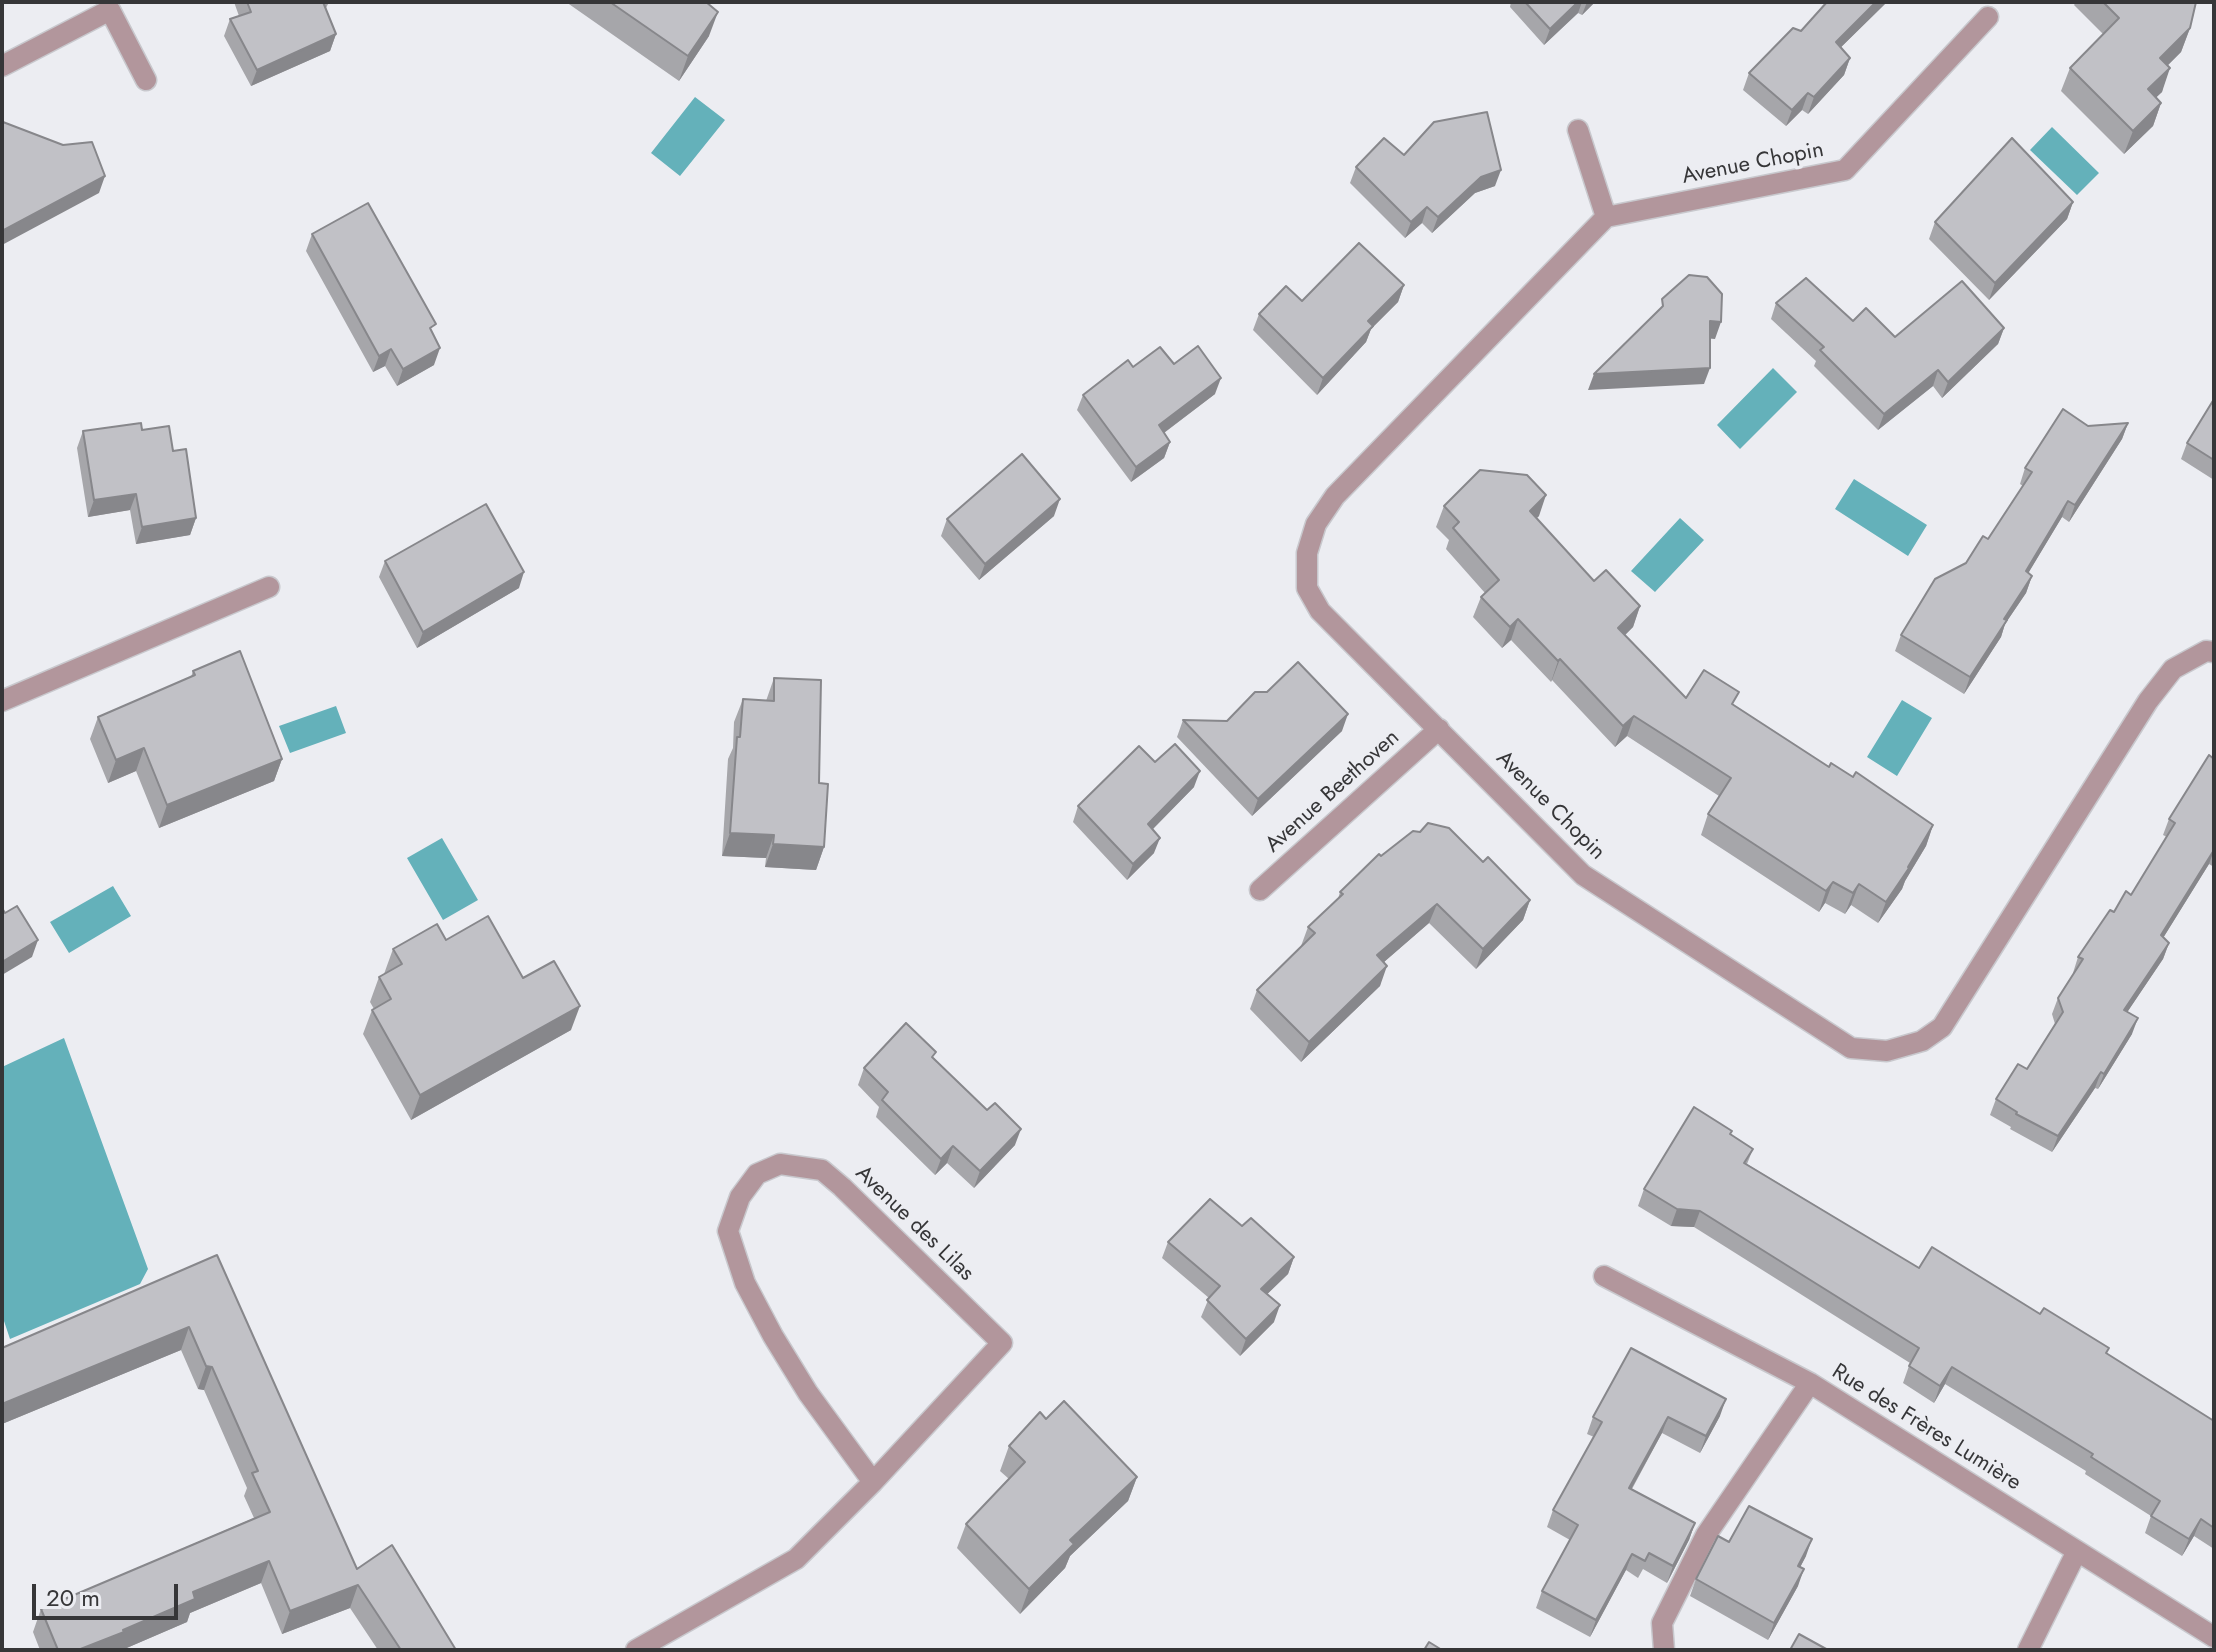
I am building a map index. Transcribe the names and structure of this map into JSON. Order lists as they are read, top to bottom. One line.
{"streets":{"street":["Avenue Chopin","Avenue Beethoven","Avenue des Lilas","Rue des Frères Lumière"]},"crossings":[["Avenue Chopin","Avenue Beethoven"]],"scale_bar":"20 m"}
